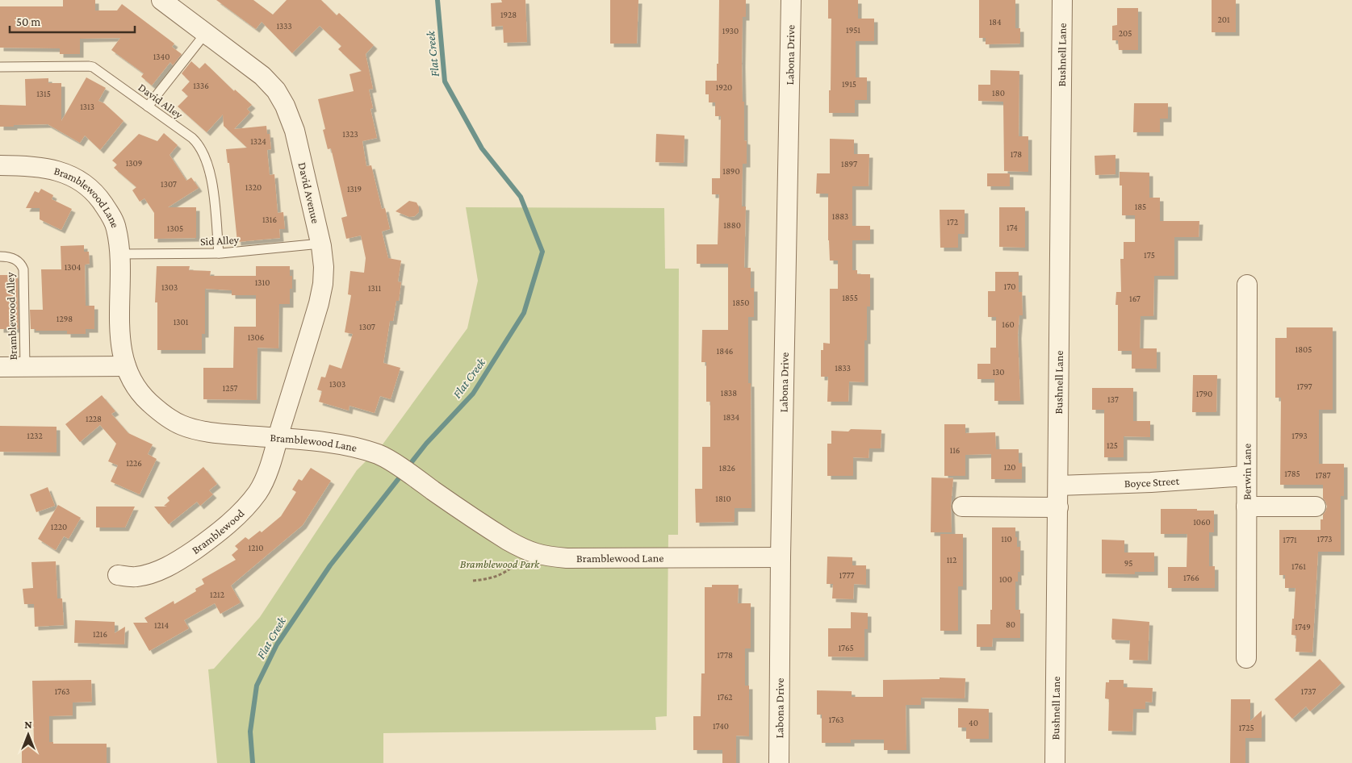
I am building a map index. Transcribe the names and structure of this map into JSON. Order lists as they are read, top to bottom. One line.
{"streets":{"street":["Labona Drive","Bushnell Lane","David Avenue","Bramblewood Lane","Berwin Lane","Boyce Street","Bramblewood"],"lane":["David Alley","Sid Alley","Bramblewood Alley"]},"crossings":[["Labona Drive","Bramblewood Lane"],["Bushnell Lane","Boyce Street"],["David Alley","Sid Alley"],["David Avenue","Bramblewood Lane"],["David Avenue","Sid Alley"],["David Avenue","Bramblewood"],["Bramblewood Lane","Sid Alley"],["Bramblewood Lane","Bramblewood"],["Berwin Lane","Boyce Street"]],"water":["Flat Creek"],"parks":["Bramblewood Park"],"house_numbers":["1928","201","184","1333","1951","1930","205","1340","1915","1336","1920","180","1315","1313","1323","1324","178","1309","1897","1890","1307","1320","1319","185","1883","1316","172","1880","174","1305","175","1304","1310","170","1303","1311","1855","167","1850","1298","1301","160","1307","1306","1805","1846","1833","130","1303","1797","1257","1838","1790","137","1834","1228","1232","1793","125","116","1226","120","1826","1785","1787","1810","1060","1220","110","1773","1771","1210","112","95","1761","1777","1766","100","1212","80","1214","1749","1216","1765","1778","1763","1737","1762","1763","40","1740","1725"],"scale_bar":"50 m","north":"top"}
